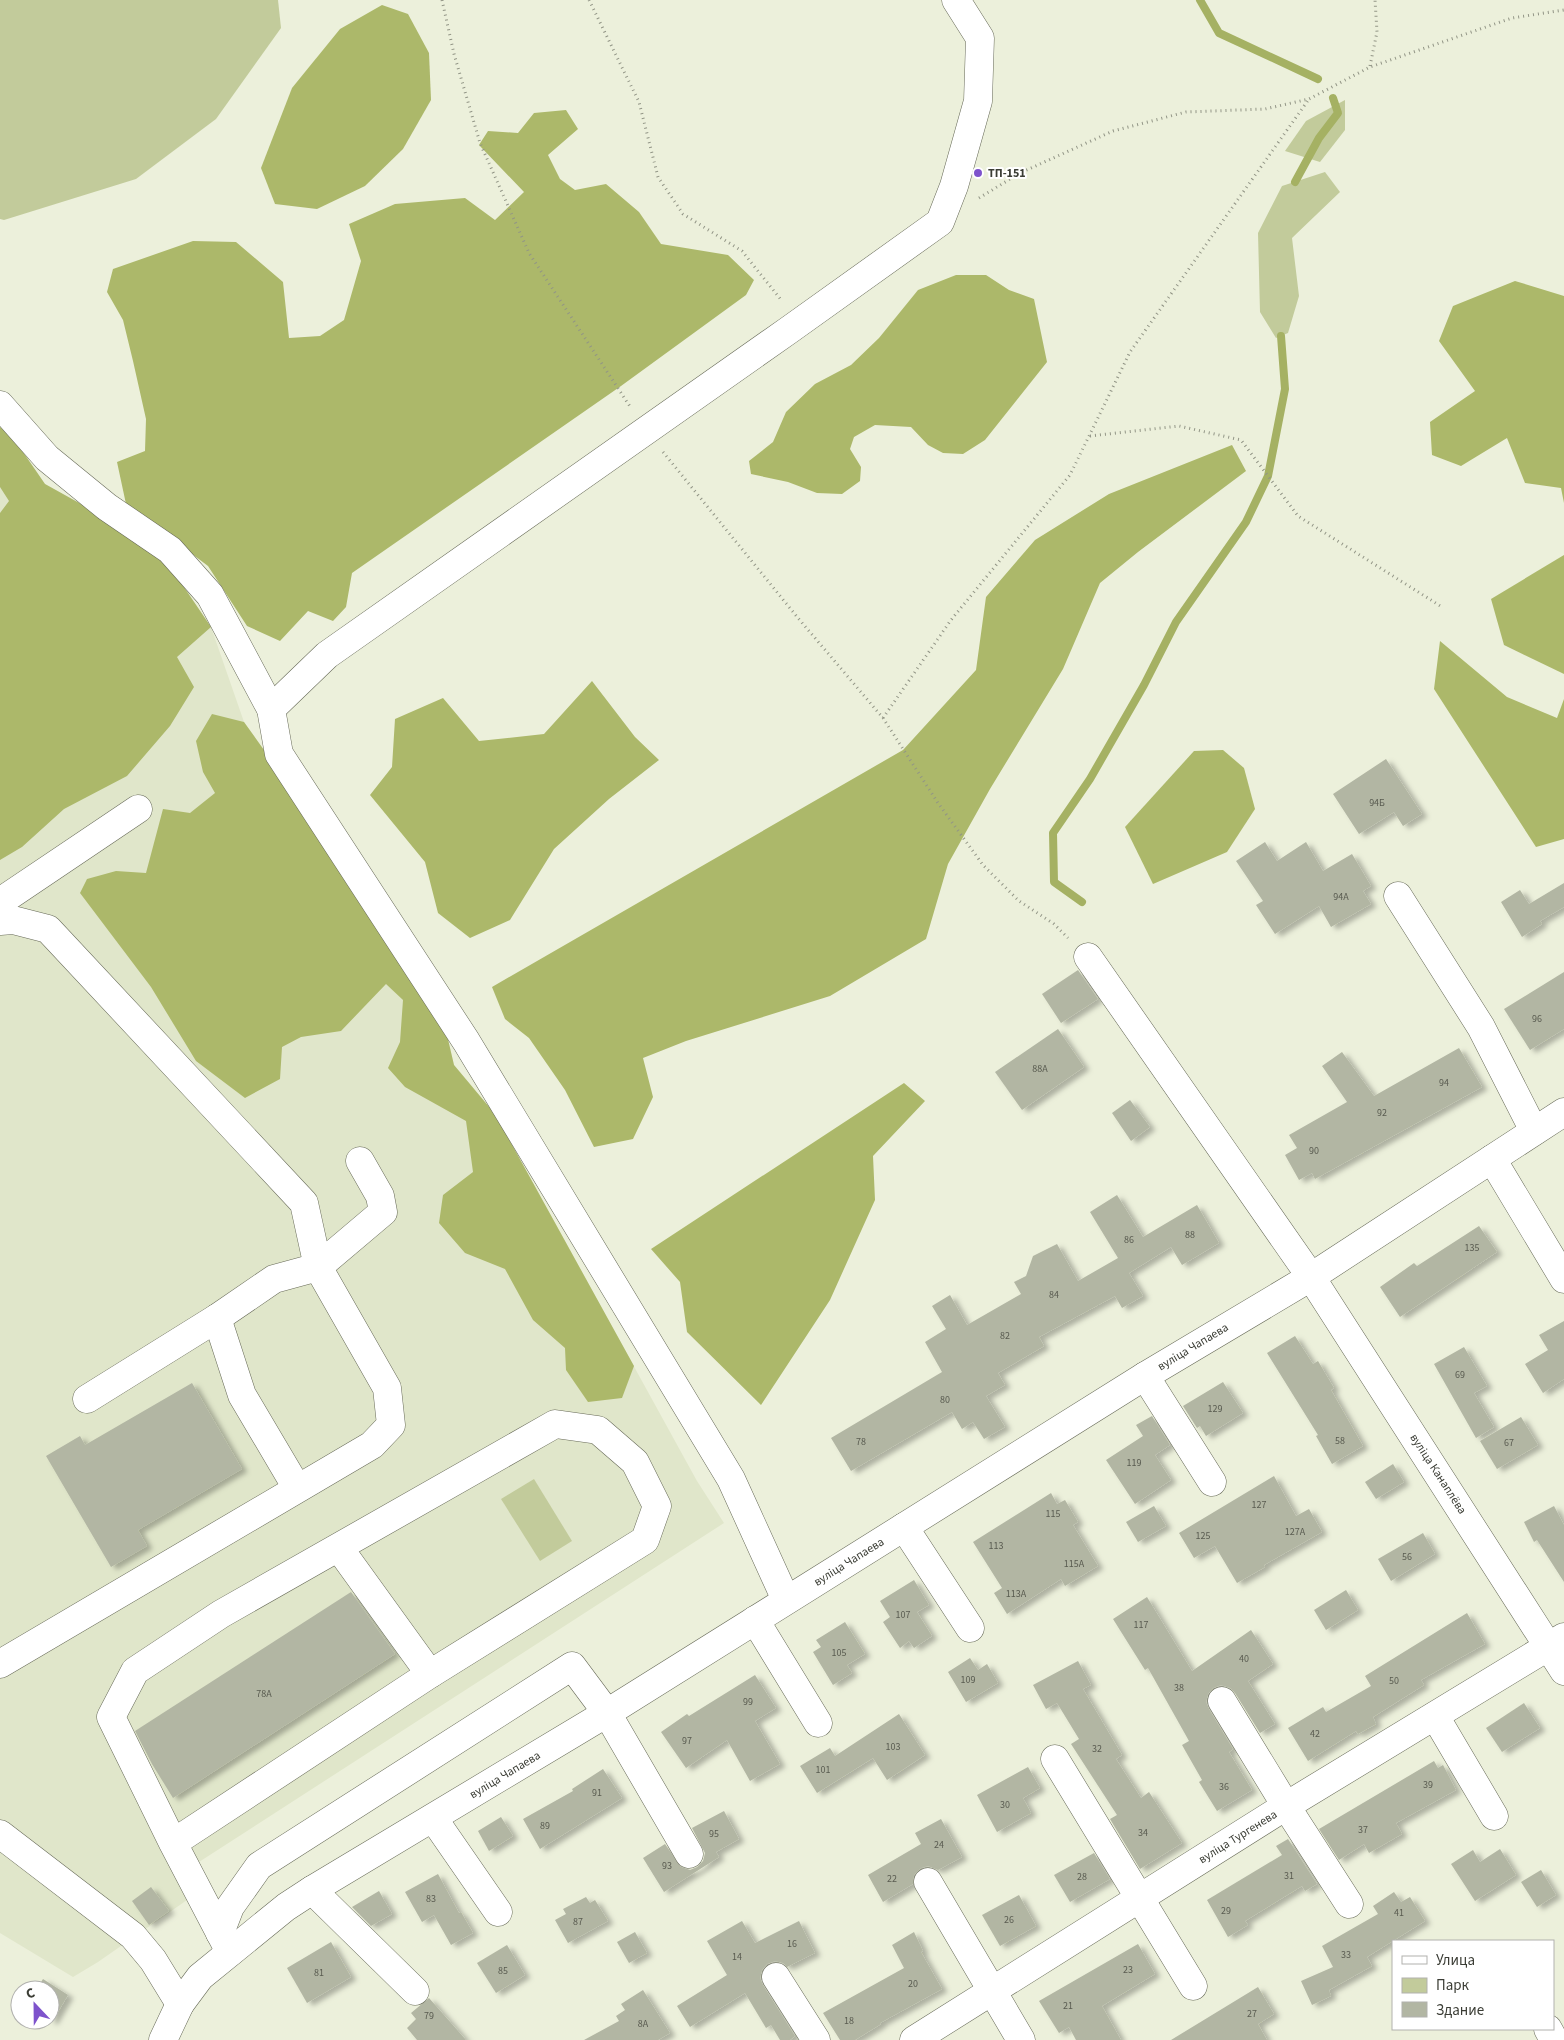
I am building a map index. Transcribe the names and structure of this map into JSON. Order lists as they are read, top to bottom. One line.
{"streets":{"street":["вуліца Чапаева","вуліца Канаплёва","вуліца Тургенева"]},"crossings":[["вуліца Чапаева","вуліца Канаплёва"],["вуліца Канаплёва","вуліца Тургенева"]],"places":["ТП-151"],"house_numbers":["94Б","94А","96","88А","94","92","90","88","86","135","84","82","69","80","129","58","78","67","119","127","115","127А","125","113","56","115А","113А","107","117","105","40","109","50","38","78А","99","42","97","103","32","101","39","36","91","30","89","37","34","95","24","93","31","28","22","83","29","41","26","87","16","33","14","23","85","81","20","21","27","79","18","8А"],"legend":["Улица","Парк","Здание"],"north":"top"}
